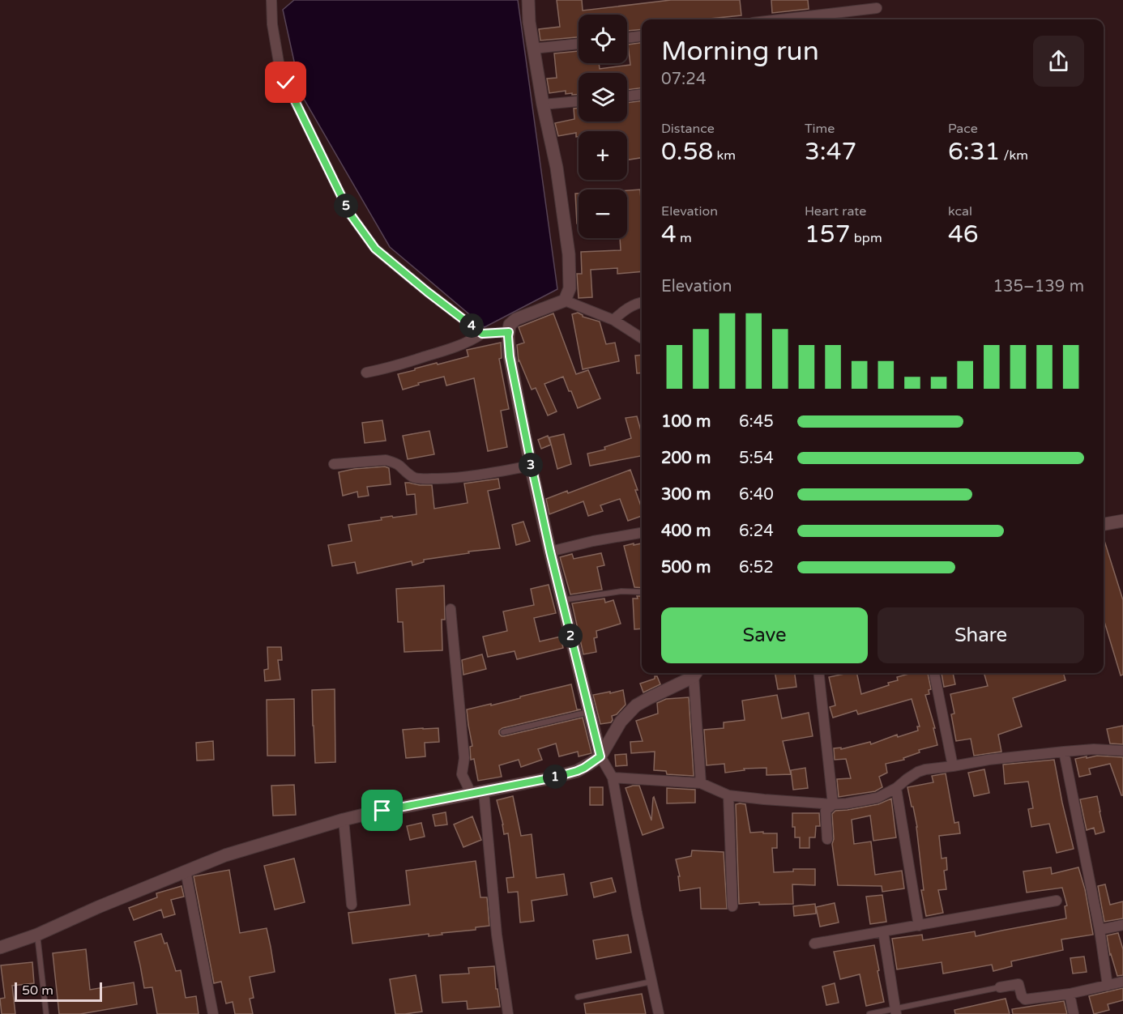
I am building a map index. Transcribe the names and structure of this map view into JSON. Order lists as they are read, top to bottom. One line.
{"scale_bar":"50 m","page":{"map_buttons":["+","−"],"heading":["Morning run","07:24"],"stats":[["Distance","0.58 km"],["Time","3:47"],["Pace","6:31 /km"],["Elevation","4 m"],["Heart rate","157 bpm"],["kcal","46"]],"pins":["5","4","3","2","1"],"chart":["Elevation","135–139 m"],"list":[{"name":"100 m","note":"6:45"},{"name":"200 m","note":"5:54"},{"name":"300 m","note":"6:40"},{"name":"400 m","note":"6:24"},{"name":"500 m","note":"6:52"}],"buttons":["Save","Share"],"scale":"50 m"}}
